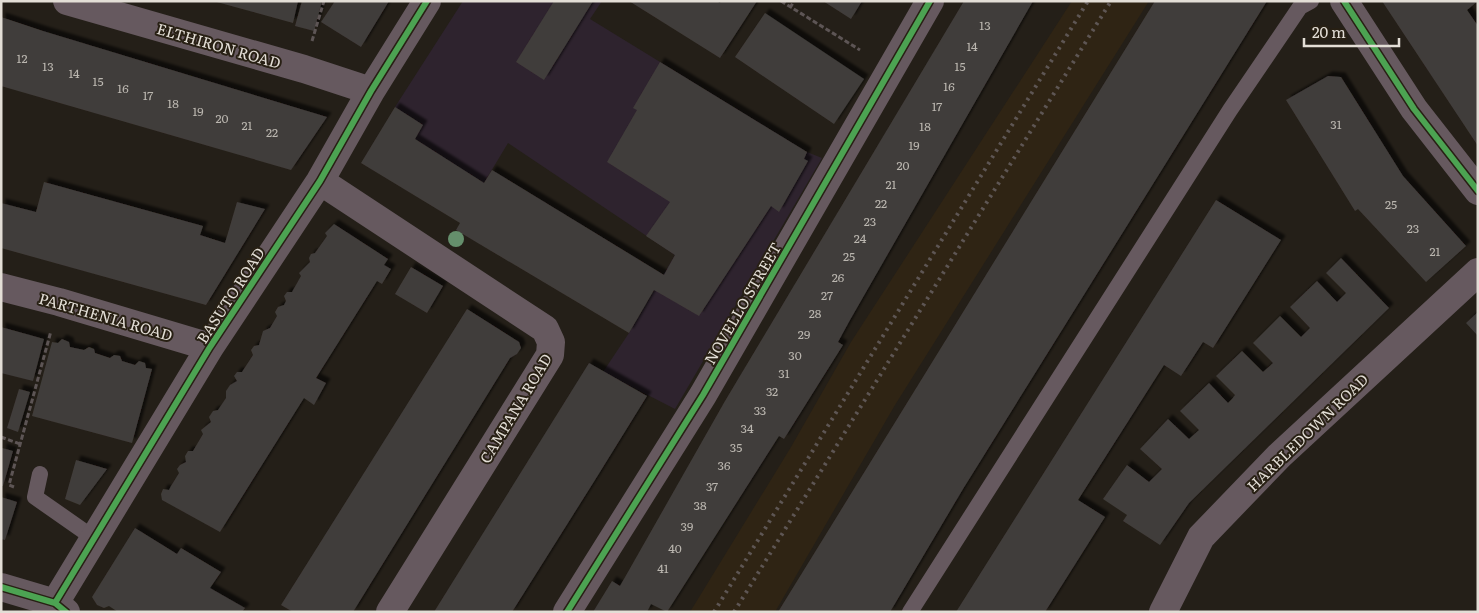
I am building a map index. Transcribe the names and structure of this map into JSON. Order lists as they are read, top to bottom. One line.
{"streets":{"street":["ELTHIRON ROAD","BASUTO ROAD","NOVELLO STREET","PARTHENIA ROAD","CAMPANA ROAD","HARBLEDOWN ROAD"]},"crossings":[["ELTHIRON ROAD","BASUTO ROAD"],["BASUTO ROAD","PARTHENIA ROAD"],["BASUTO ROAD","CAMPANA ROAD"]],"house_numbers":["13","14","12","13","15","14","15","16","16","17","18","17","19","20","31","21","18","22","19","20","21","22","25","23","23","24","21","25","26","27","28","29","30","31","32","33","34","35","36","37","38","39","40","41"],"scale_bar":"20 m"}
